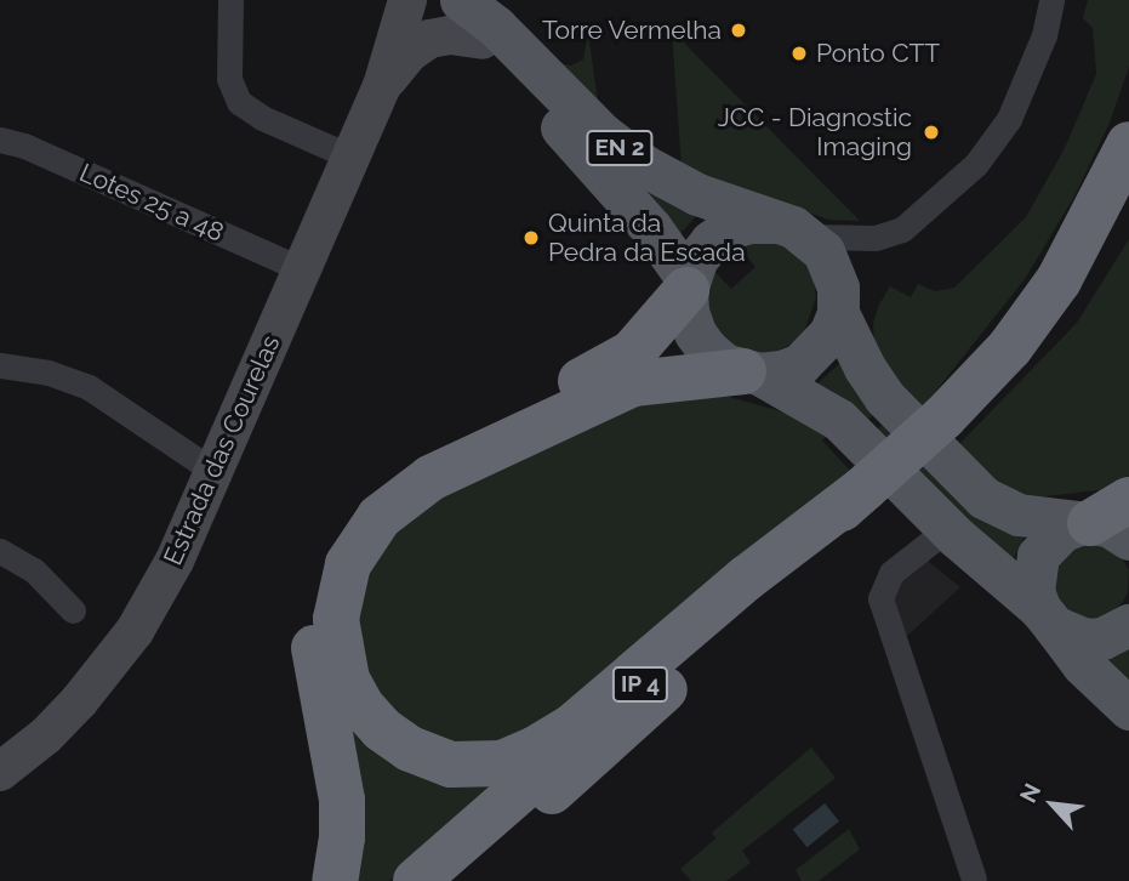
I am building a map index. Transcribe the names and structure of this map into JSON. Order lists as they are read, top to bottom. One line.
{"streets":{"highway":["IP 4"],"main road":["EN 2","Estrada das Courelas"],"street":["Lotes 25 a 48"]},"crossings":[["Lotes 25 a 48","Estrada das Courelas"]],"places":["Torre Vermelha","Ponto CTT","JCC - Diagnostic Imaging","Quinta da Pedra da Escada"],"north":"top left"}
